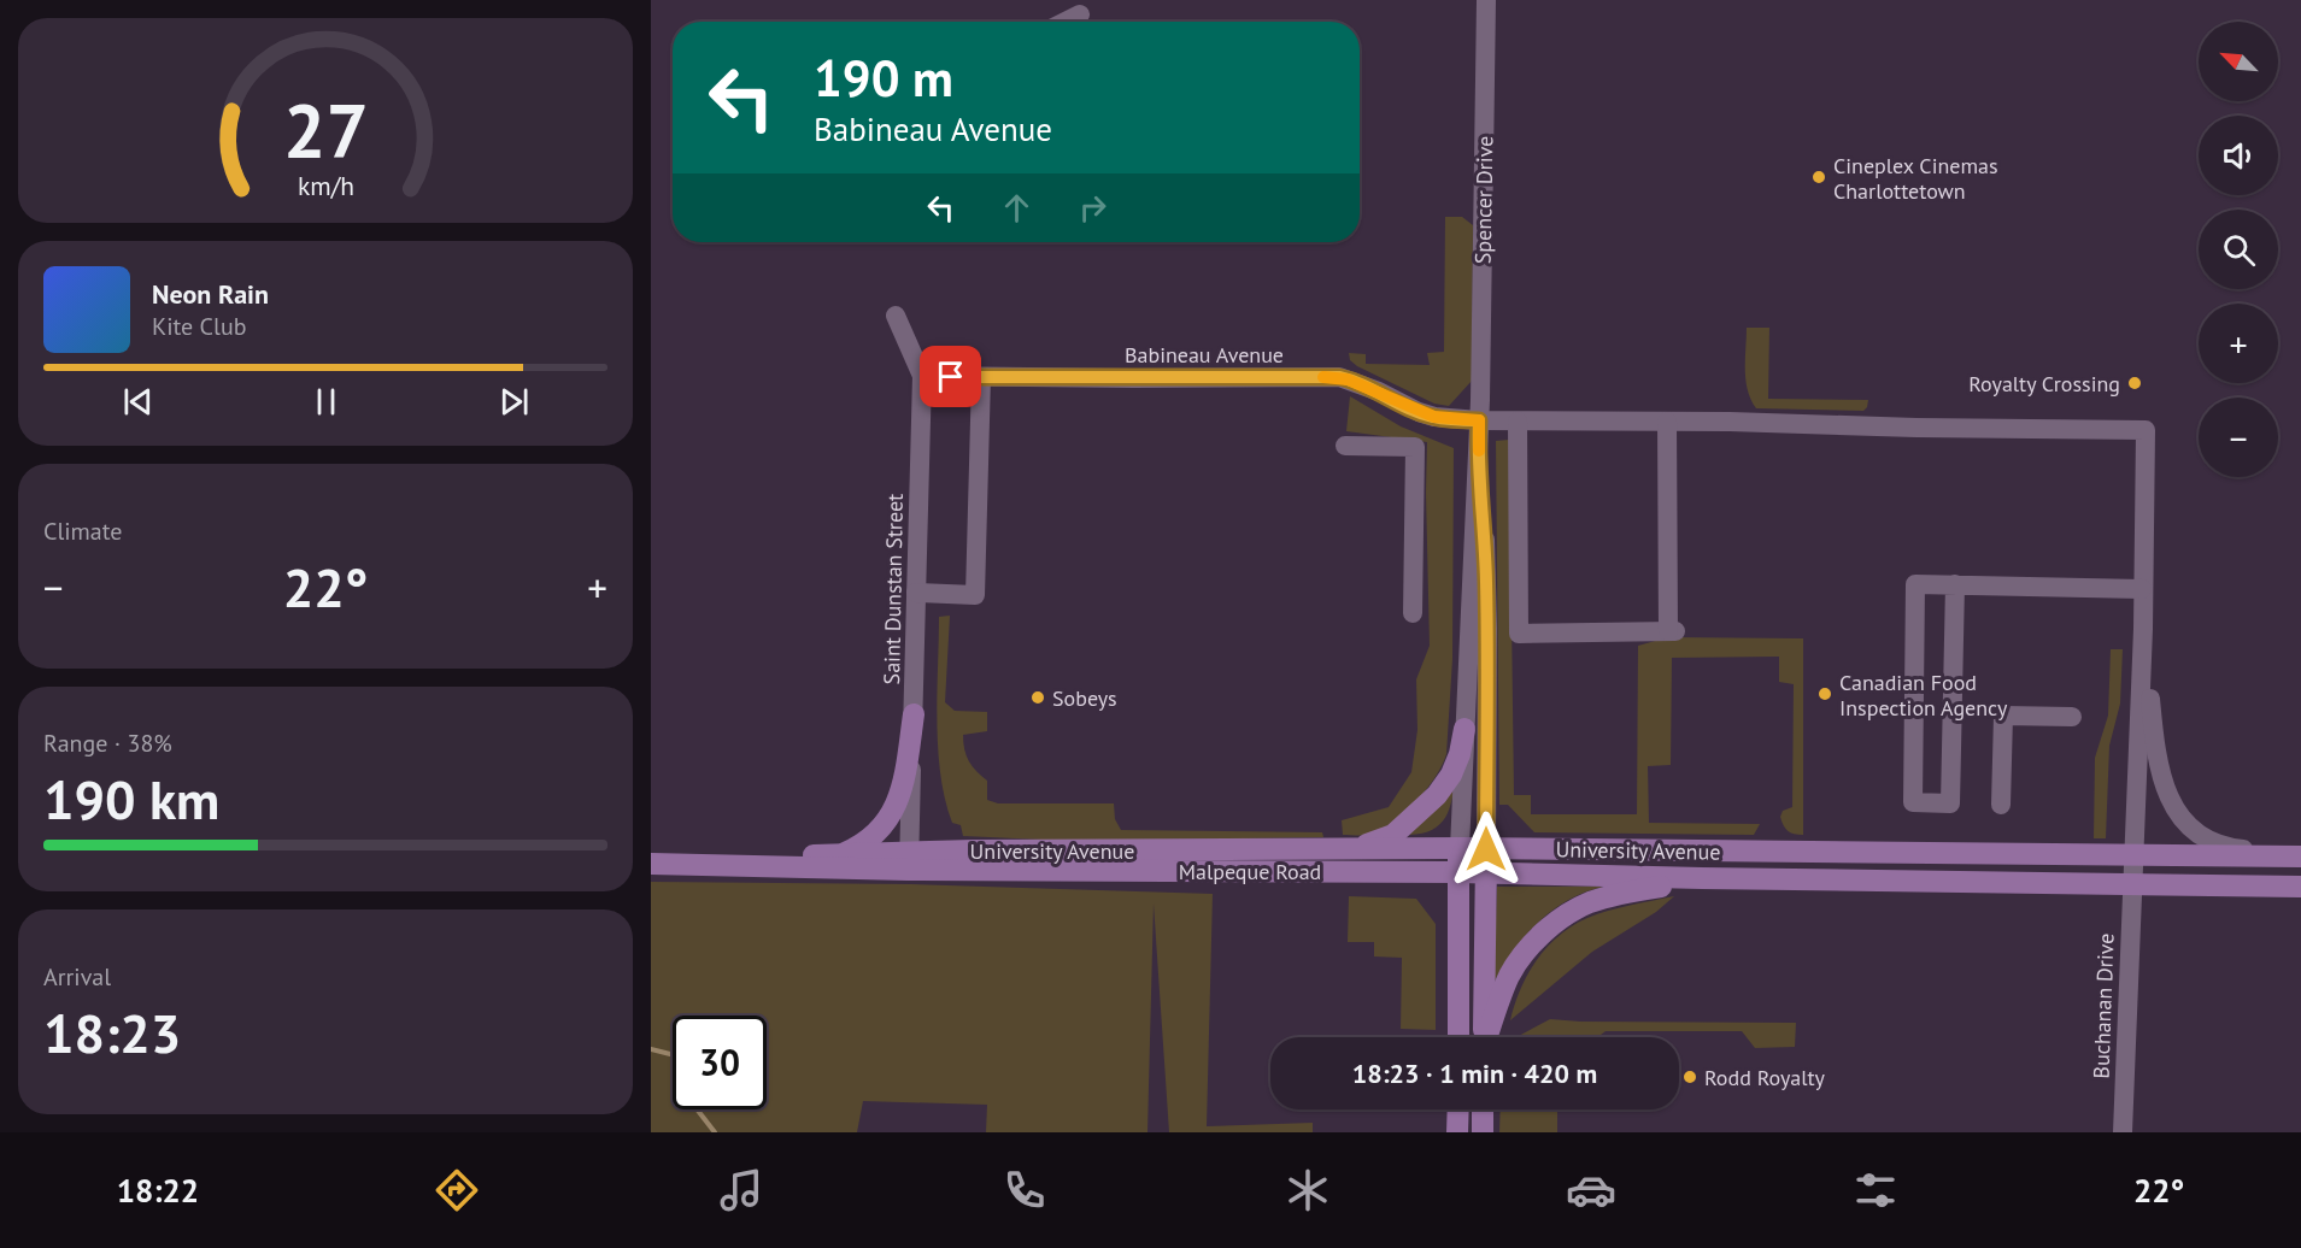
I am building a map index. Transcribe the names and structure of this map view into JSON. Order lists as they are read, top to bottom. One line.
{"streets":{"main road":["University Avenue","Malpeque Road"],"street":["Spencer Drive","Babineau Avenue","Saint Dunstan Street","Buchanan Drive"]},"crossings":[["Spencer Drive","Babineau Avenue"],["Babineau Avenue","Saint Dunstan Street"],["Saint Dunstan Street","University Avenue"],["Saint Dunstan Street","Malpeque Road"],["University Avenue","Malpeque Road"],["University Avenue","Buchanan Drive"]],"places":["Cineplex Cinemas Charlottetown","Royalty Crossing","Canadian Food Inspection Agency","Sobeys","Rodd Royalty"],"north":"top left","page":{"map_buttons":["+","−"],"turn":["190 m","Babineau Avenue"],"song":["Neon Rain","Kite Club"],"tile":["Climate",["Range · 38%","190 km"],["Arrival","18:23"]],"heat":["−","22°","+"],"limit":"30","trip":"18:23 · 1 min · 420 m","tabs":["18:22","22°"],"gauge":["27","km/h"]}}
